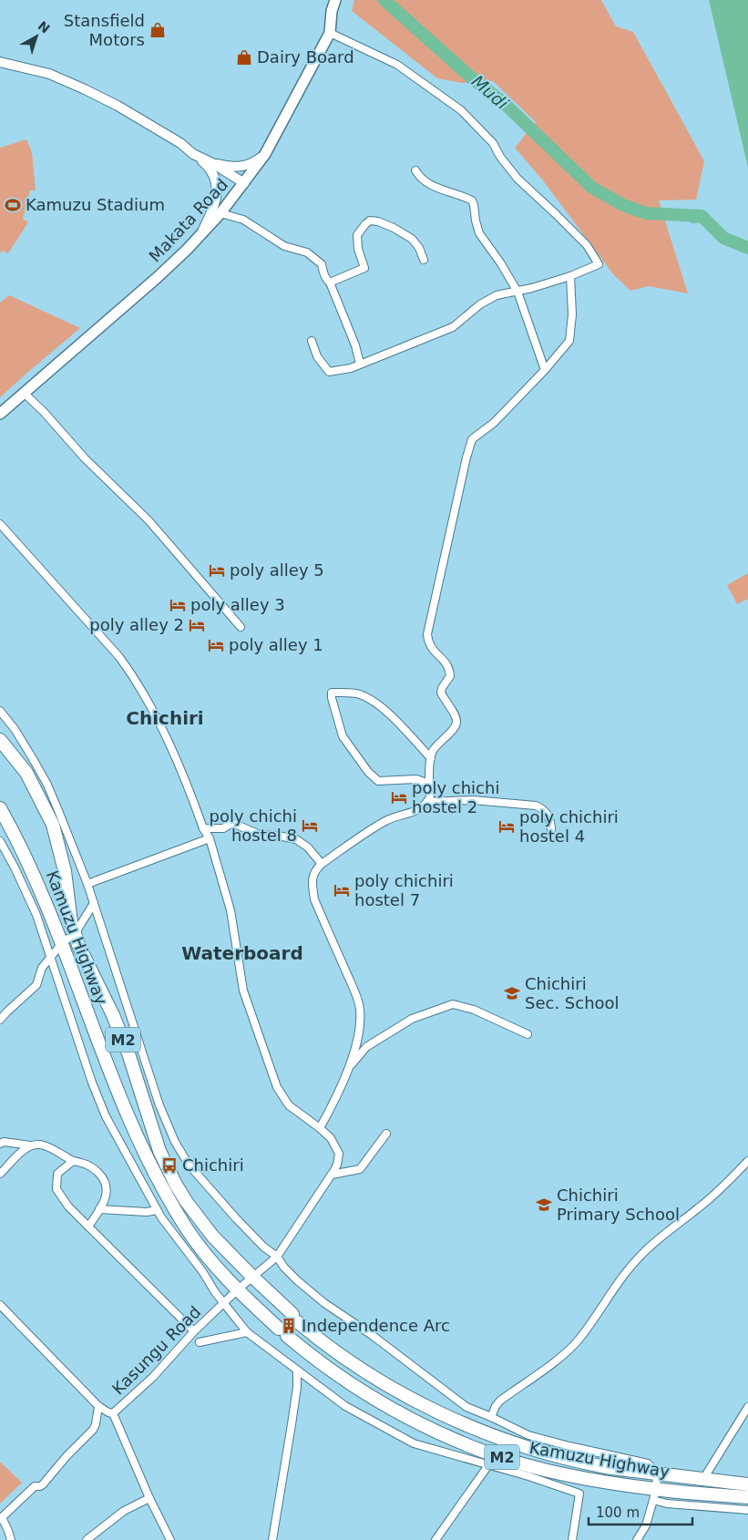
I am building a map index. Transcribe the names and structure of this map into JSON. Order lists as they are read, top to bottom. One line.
{"streets":{"highway":["Kamuzu Highway","M2"],"main road":["Makata Road"],"street":["Kasungu Road"]},"crossings":[["Kamuzu Highway","Kasungu Road"]],"districts":["Chichiri","Waterboard"],"water":["Mudi"],"places":{"shop":["Stansfield Motors","Dairy Board"],"sports":["Kamuzu Stadium"],"hotel":["poly alley 5","poly alley 3","poly alley 2","poly alley 1","poly chichi hostel 2","poly chichi hostel 8","poly chichiri hostel 4","poly chichiri hostel 7"],"school or university":["Chichiri Sec. School","Chichiri Primary School"],"bus stop":["Chichiri"],"building":["Independence Arc"]},"scale_bar":"100 m","north":"top right"}
